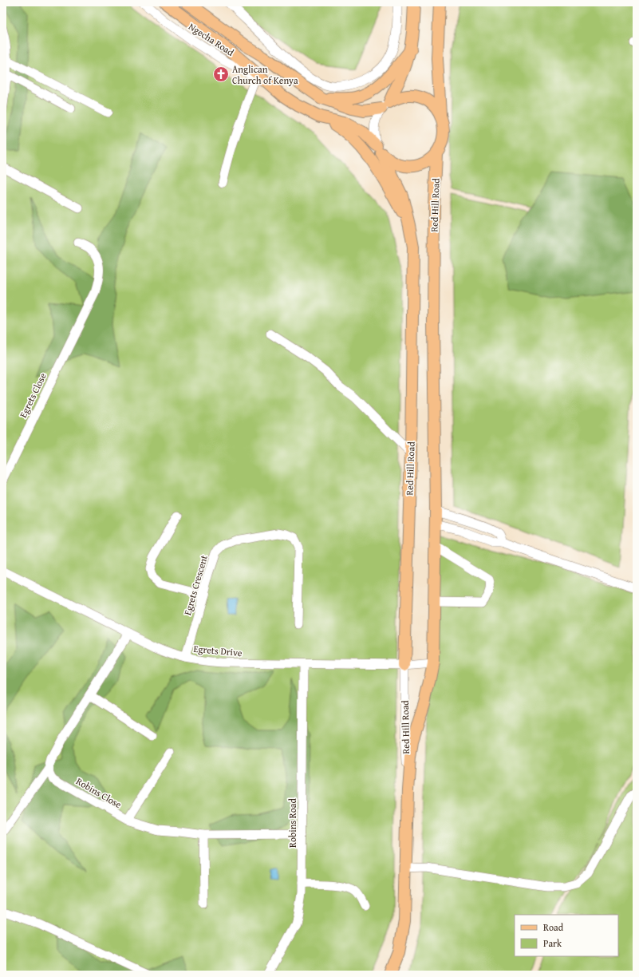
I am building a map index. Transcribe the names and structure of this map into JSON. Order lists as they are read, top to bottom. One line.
{"streets":{"main road":["Red Hill Road"],"street":["Ngecha Road","Egrets Close","Egrets Crescent","Egrets Drive","Robins Close","Robins Road"]},"crossings":[["Red Hill Road","Egrets Drive"],["Egrets Crescent","Egrets Drive"],["Egrets Drive","Robins Road"],["Robins Close","Robins Road"]],"places":{"church":["Anglican Church of Kenya"]},"legend":["Road","Park"]}
